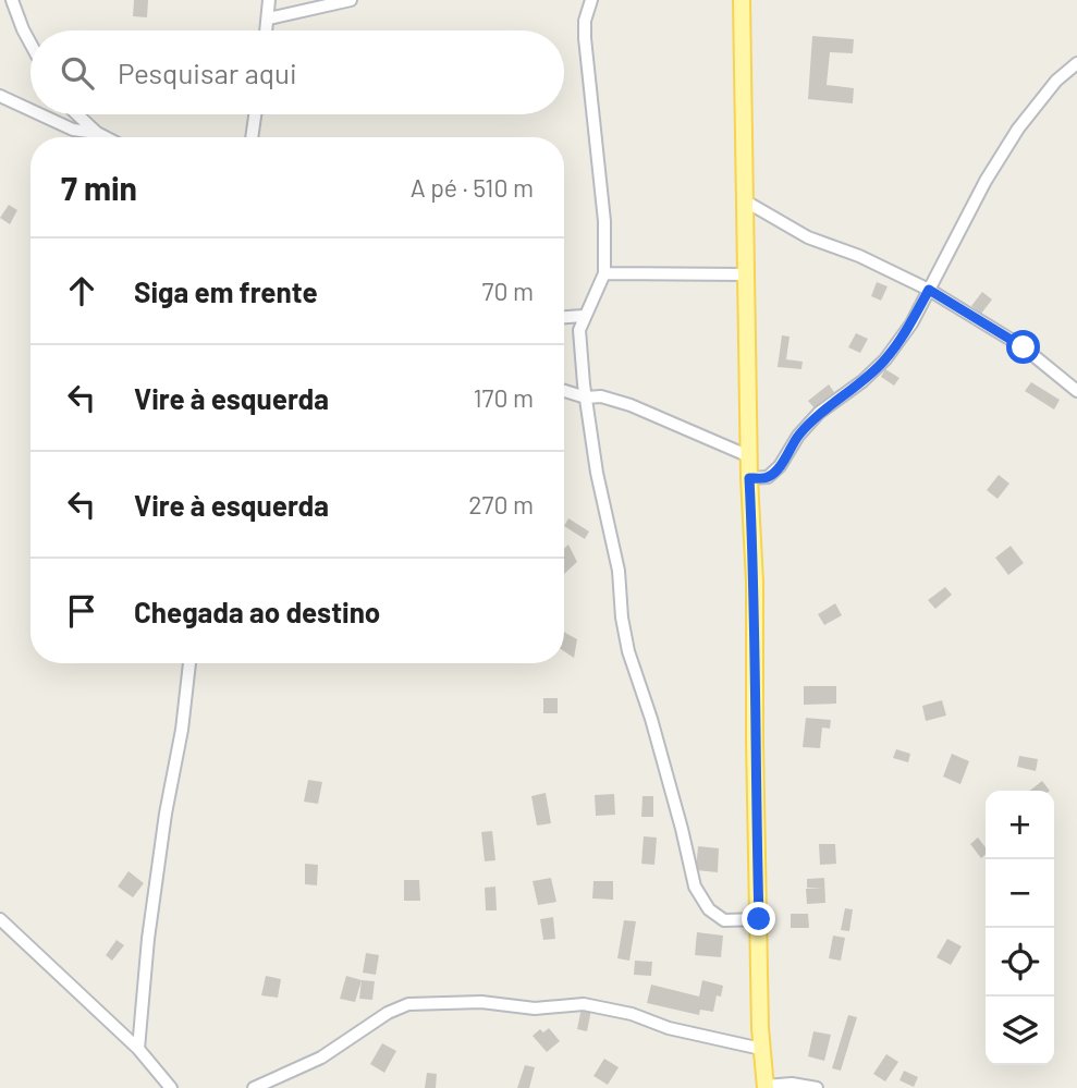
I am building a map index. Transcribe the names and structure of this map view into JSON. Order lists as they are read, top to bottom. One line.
{"page":{"search":"Pesquisar aqui","heading":["7 min","A pé · 510 m"],"list":[["Siga em frente","70 m"],["Vire à esquerda","170 m"],["Vire à esquerda","270 m"],"Chegada ao destino"],"map_buttons":["+","−"]}}
